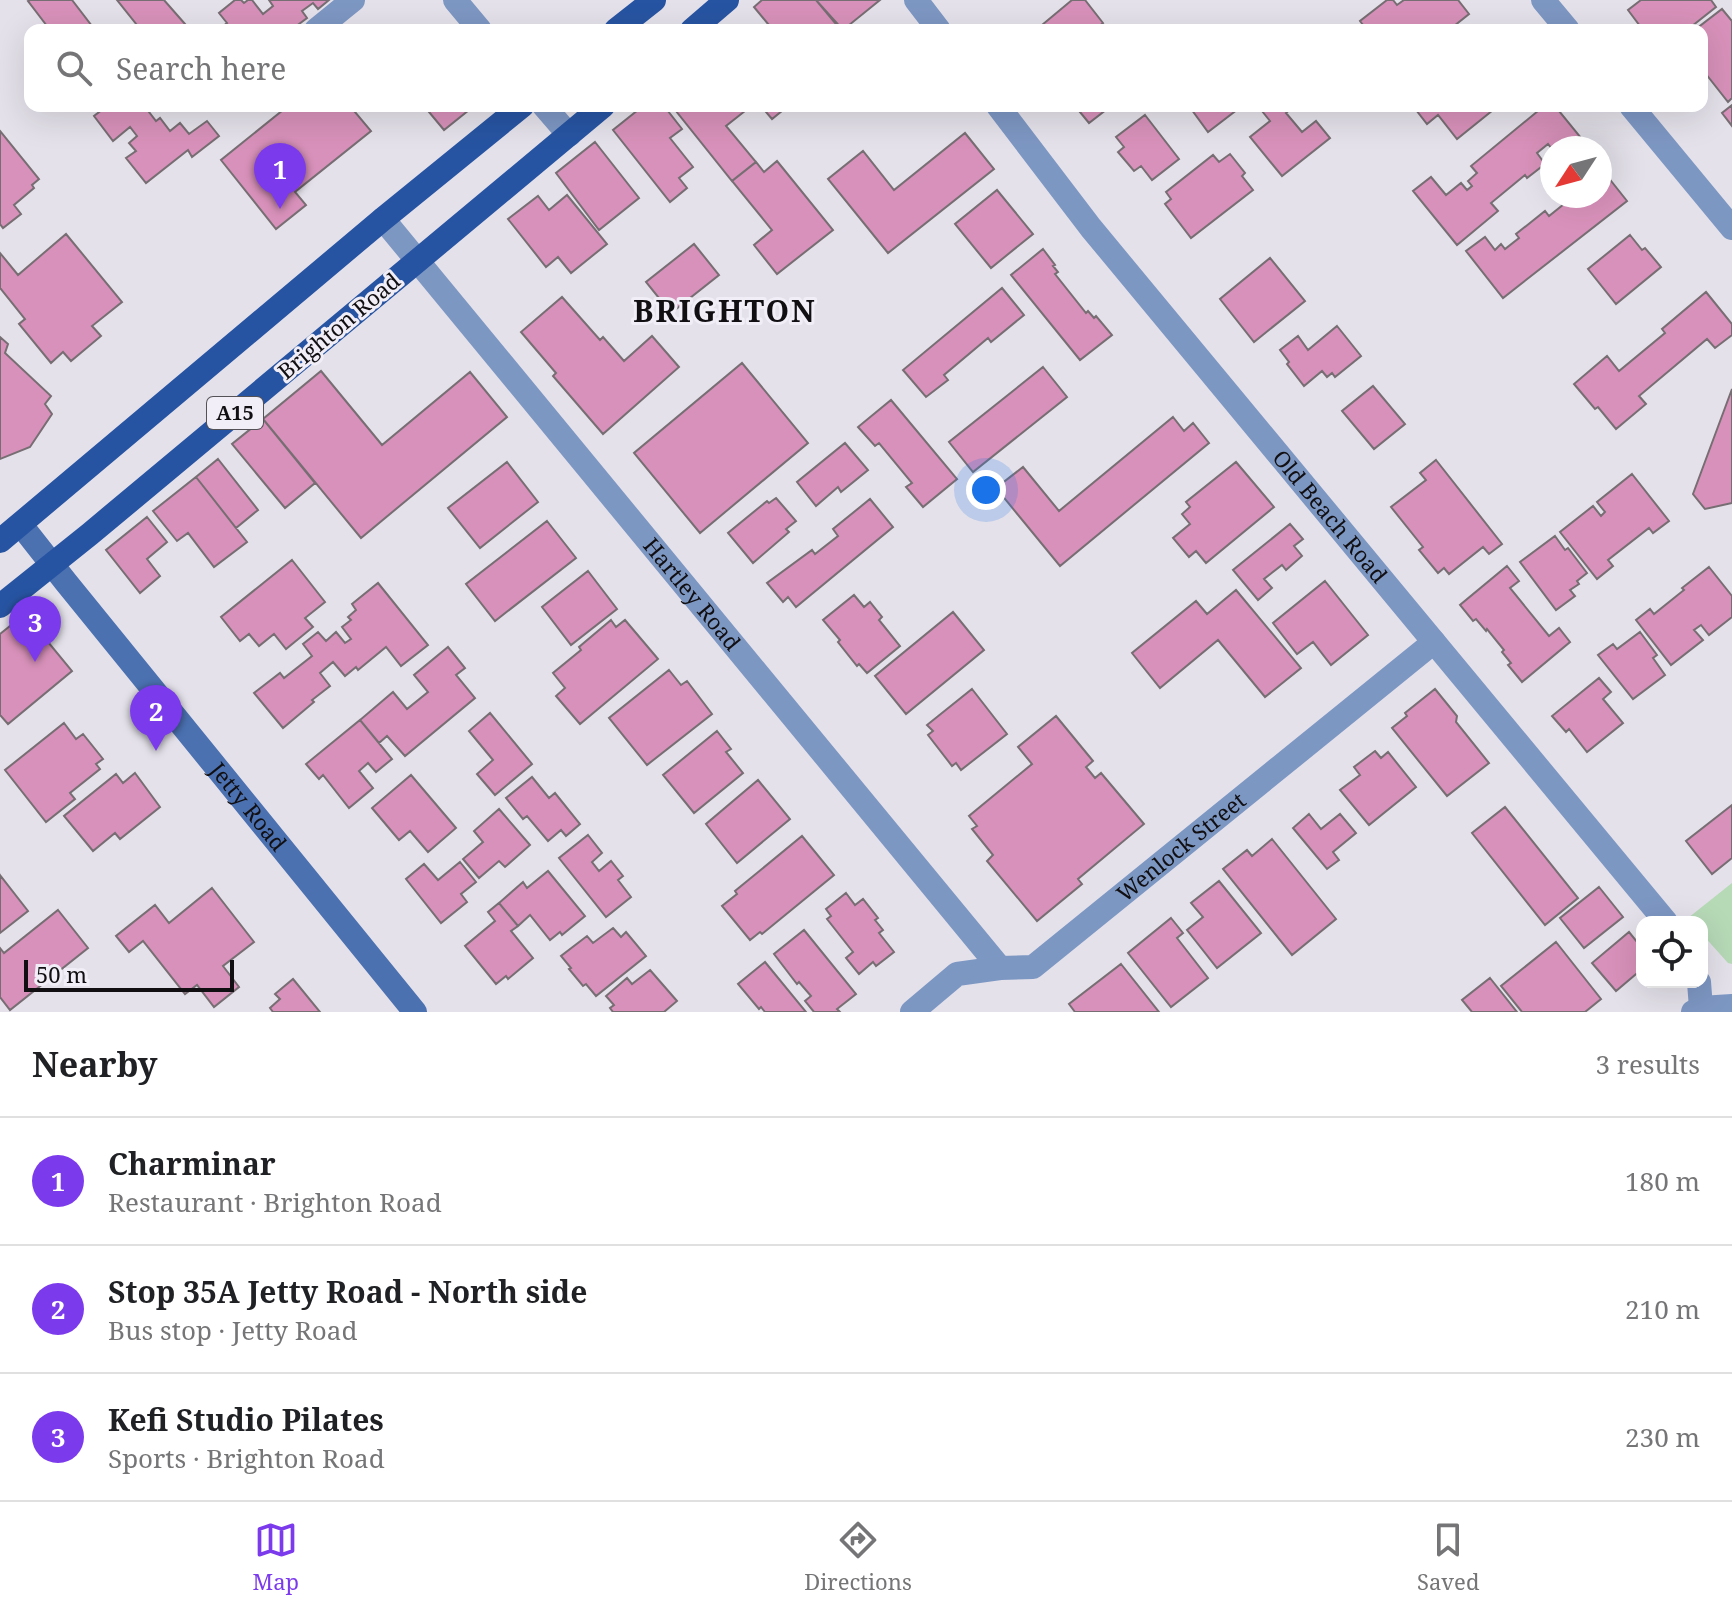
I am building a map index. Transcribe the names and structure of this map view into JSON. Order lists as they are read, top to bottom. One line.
{"streets":{"main road":["Brighton Road","A15"],"street":["Old Beach Road","Hartley Road","Jetty Road","Wenlock Street"]},"crossings":[["Brighton Road","Hartley Road"],["Brighton Road","Jetty Road"],["A15","Hartley Road"],["A15","Jetty Road"],["Old Beach Road","Wenlock Street"],["Hartley Road","Wenlock Street"]],"districts":["BRIGHTON"],"scale_bar":"50 m","north":"bottom left","page":{"search":"Search here","pins":["1","3","2"],"scale":"50 m","heading":["Nearby","3 results"],"list":[{"mark":"1","name":"Charminar","note":"Restaurant · Brighton Road","value":"180 m"},{"mark":"2","name":"Stop 35A Jetty Road - North side","note":"Bus stop · Jetty Road","value":"210 m"},{"mark":"3","name":"Kefi Studio Pilates","note":"Sports · Brighton Road","value":"230 m"}],"nav":["Map","Directions","Saved"]}}
